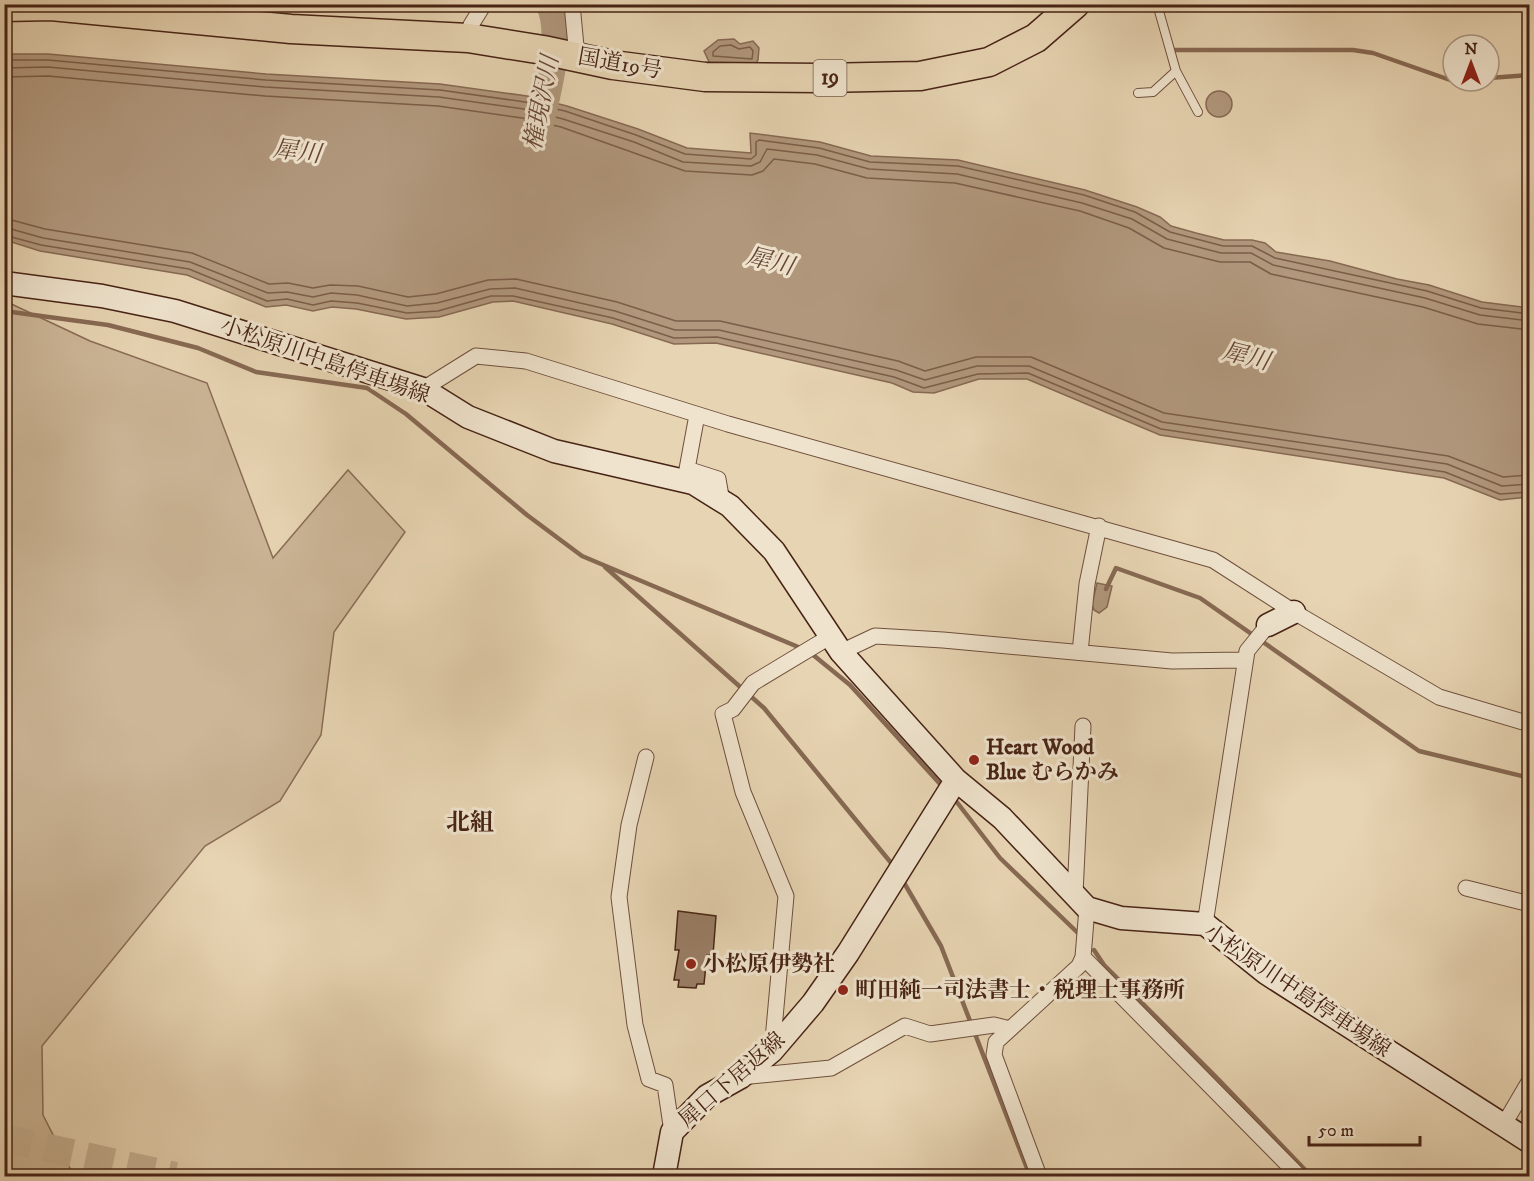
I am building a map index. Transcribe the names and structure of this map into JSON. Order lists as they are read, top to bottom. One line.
{"streets":{"highway":["国道19号","19"],"main road":["小松原川中島停車場線","犀口下居返線"]},"crossings":[["小松原川中島停車場線","犀口下居返線"]],"districts":["北組"],"water":["権現沢川","犀川"],"places":["Heart Wood Blue むらかみ","小松原伊勢社","町田純一司法書士・税理士事務所"],"scale_bar":"50 m","north":"top"}
